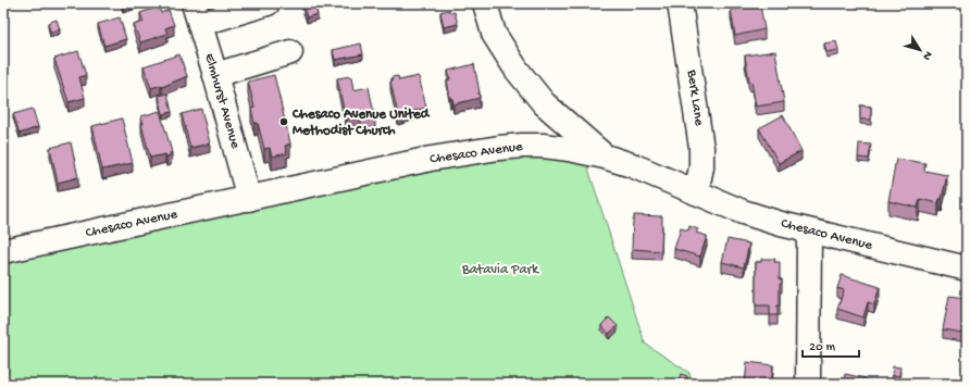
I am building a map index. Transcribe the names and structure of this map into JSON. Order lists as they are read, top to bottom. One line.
{"streets":{"street":["Berk Lane","Elmhurst Avenue","Chesaco Avenue"]},"crossings":[["Berk Lane","Chesaco Avenue"],["Elmhurst Avenue","Chesaco Avenue"]],"parks":["Batavia Park"],"places":["Chesaco Avenue United Methodist Church"],"scale_bar":"20 m","north":"bottom right"}
